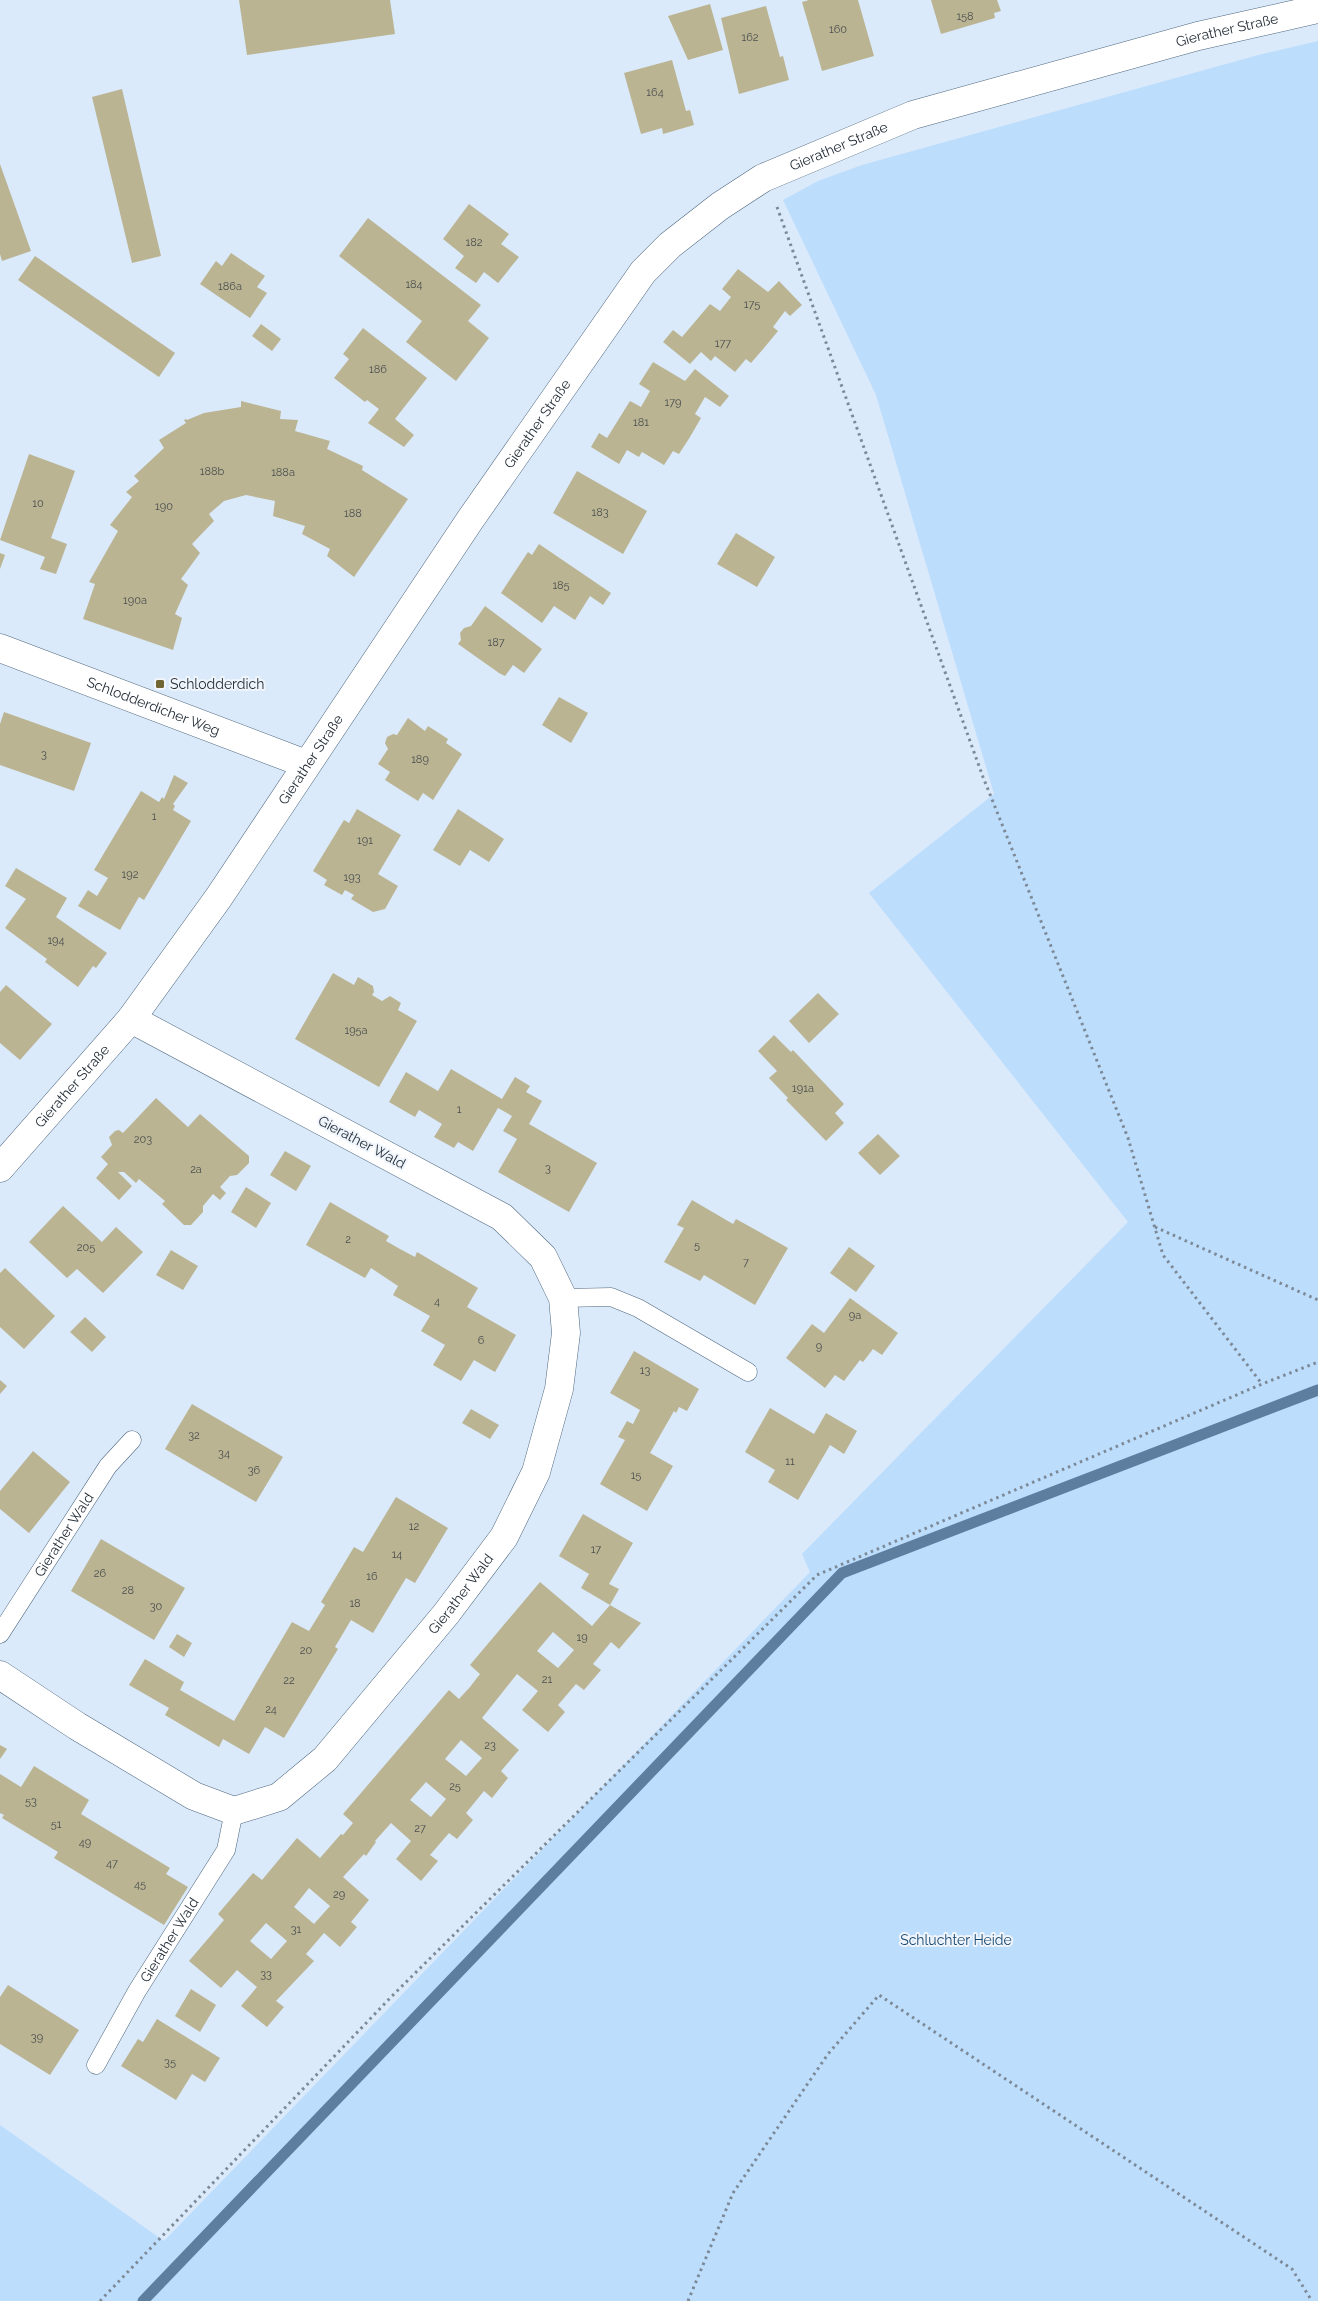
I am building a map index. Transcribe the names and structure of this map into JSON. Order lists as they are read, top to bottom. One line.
{"streets":{"street":["Gierather Straße","Schlodderdicher Weg","Gierather Wald"]},"crossings":[["Gierather Straße","Schlodderdicher Weg"],["Gierather Straße","Gierather Wald"]],"parks":["Schluchter Heide"],"places":{"transit":["Schlodderdich"]},"house_numbers":["158","160","162","164","182","184","186a","175","177","186","179","181","188b","188a","10","190","183","188","185","190a","187","3","189","1","191","192","193","194","195a","191a","1","203","3","2a","2","5","205","7","4","9a","6","9","13","32","34","11","36","15","12","17","14","26","16","28","18","30","19","20","21","22","24","23","25","53","51","27","49","47","45","29","31","33","39","35"]}
